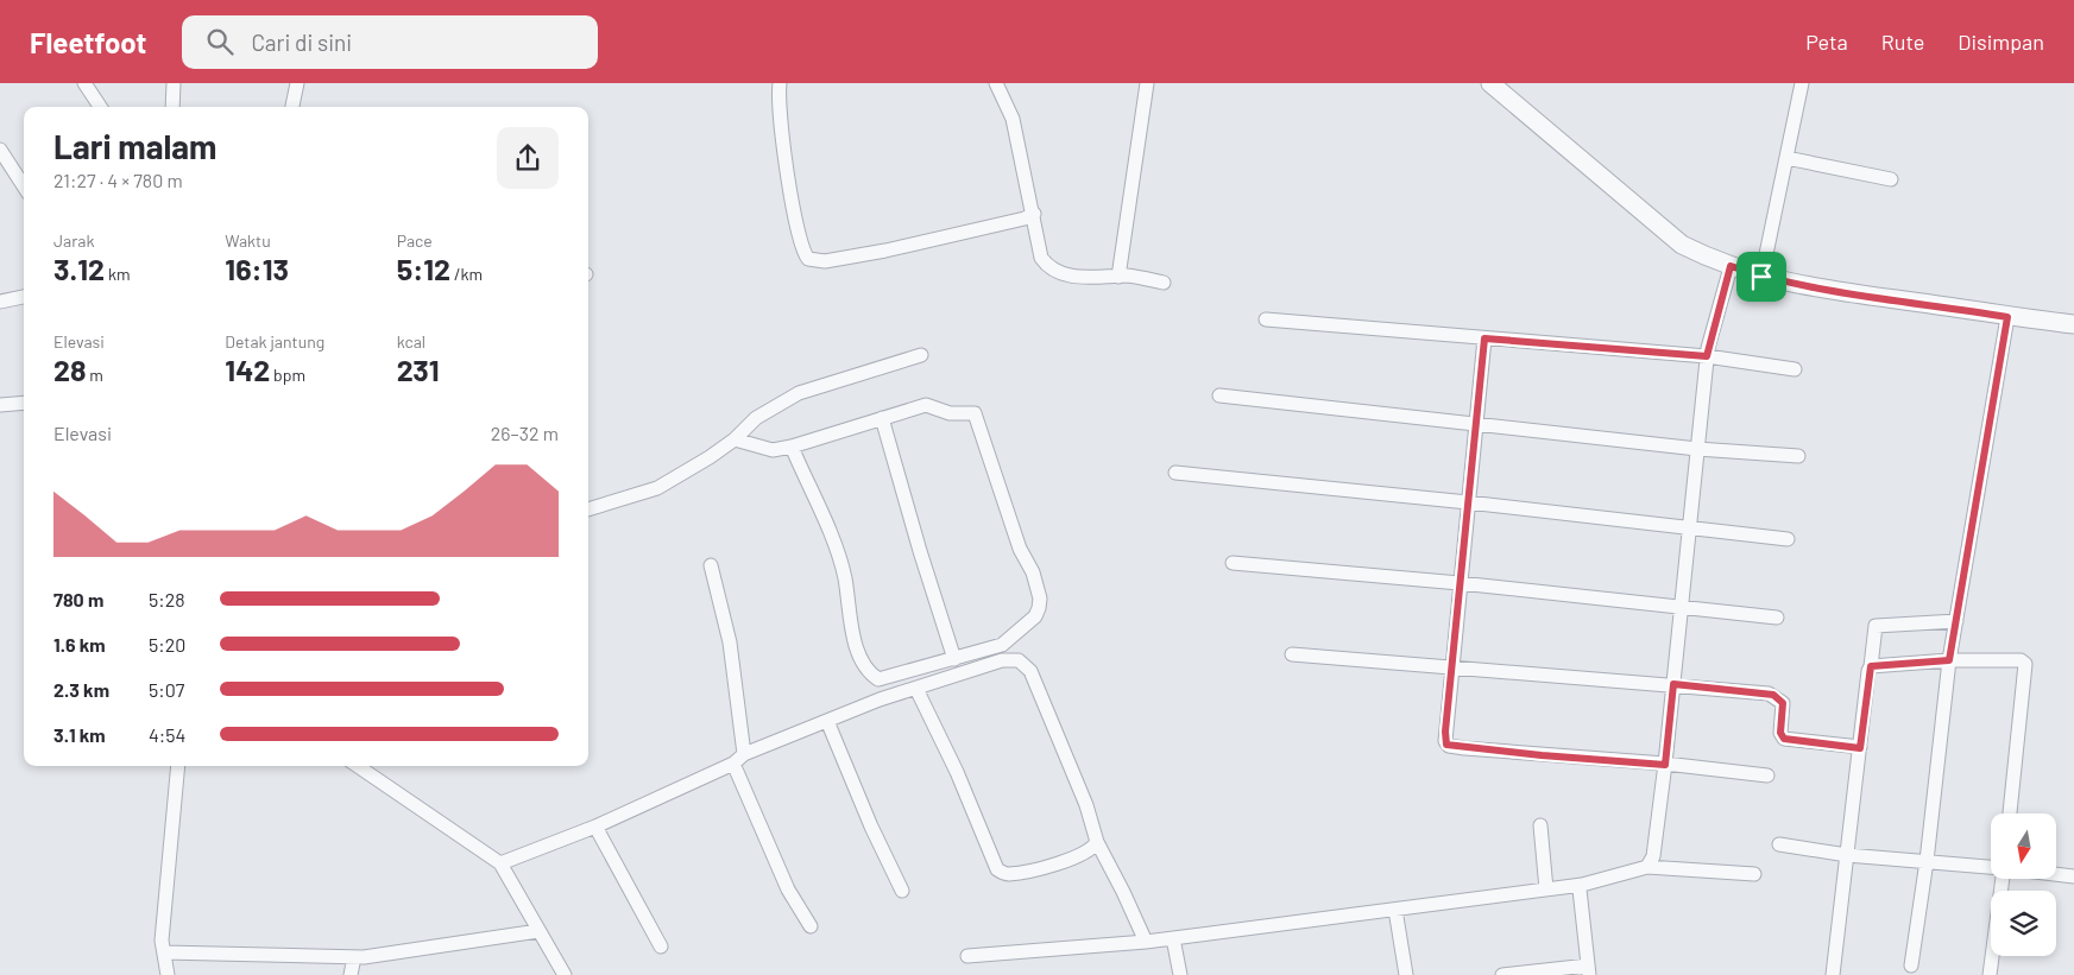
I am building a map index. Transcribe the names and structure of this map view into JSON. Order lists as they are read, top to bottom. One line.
{"north":"bottom","page":{"header":"Fleetfoot","search":"Cari di sini","nav":["Peta","Rute","Disimpan"],"heading":["Lari malam","21:27 · 4 × 780 m"],"stats":[["Jarak","3.12 km"],["Waktu","16:13"],["Pace","5:12 /km"],["Elevasi","28 m"],["Detak jantung","142 bpm"],["kcal","231"]],"chart":["Elevasi","26–32 m"],"list":[{"name":"780 m","note":"5:28"},{"name":"1.6 km","note":"5:20"},{"name":"2.3 km","note":"5:07"},{"name":"3.1 km","note":"4:54"}]}}
